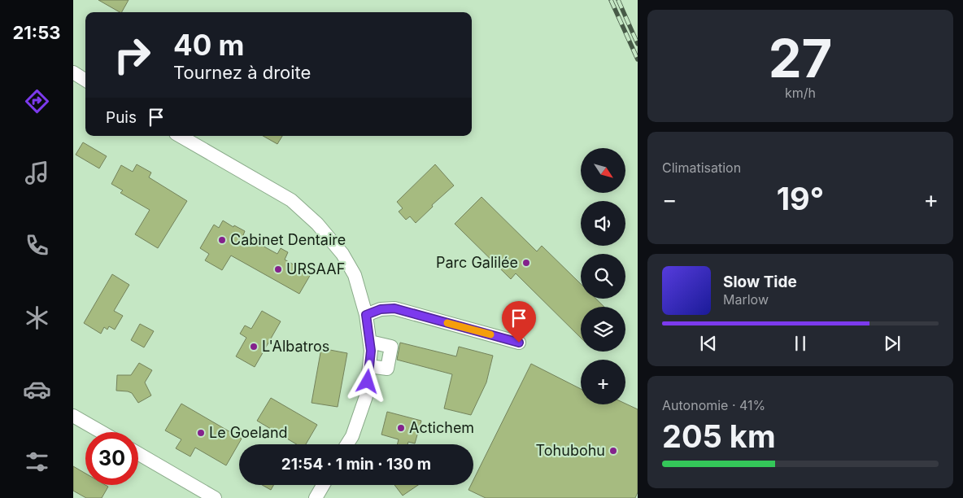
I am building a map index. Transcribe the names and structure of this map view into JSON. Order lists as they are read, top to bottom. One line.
{"places":["Cabinet Dentaire","Parc Galilée","URSAAF","L'Albatros","Actichem","Le Goeland","Tohubohu"],"north":"bottom right","page":{"tabs":"21:53","tile":[["27","km/h"],"Climatisation",["Autonomie · 41%","205 km"]],"turn":["40 m","Tournez à droite"],"then":"Puis","map_buttons":"+","heat":["−","19°","+"],"song":["Slow Tide","Marlow"],"limit":"30","trip":"21:54 · 1 min · 130 m"}}
